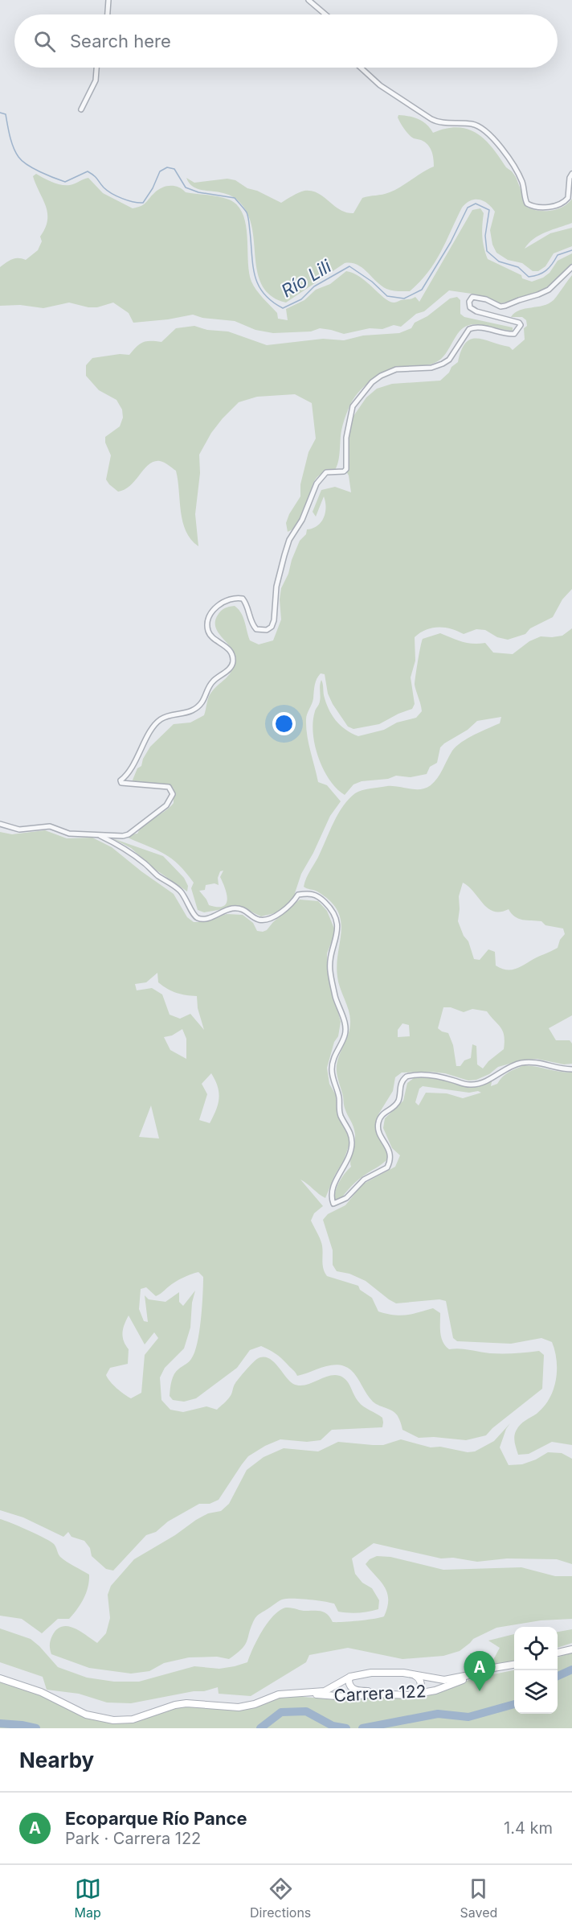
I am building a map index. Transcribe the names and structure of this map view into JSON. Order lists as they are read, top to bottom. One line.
{"streets":{"street":["Carrera 122"]},"water":["Río Lili"],"page":{"search":"Search here","pins":"A","heading":"Nearby","list":[{"mark":"A","name":"Ecoparque Río Pance","note":"Park · Carrera 122","value":"1.4 km"}],"nav":["Map","Directions","Saved"]}}
